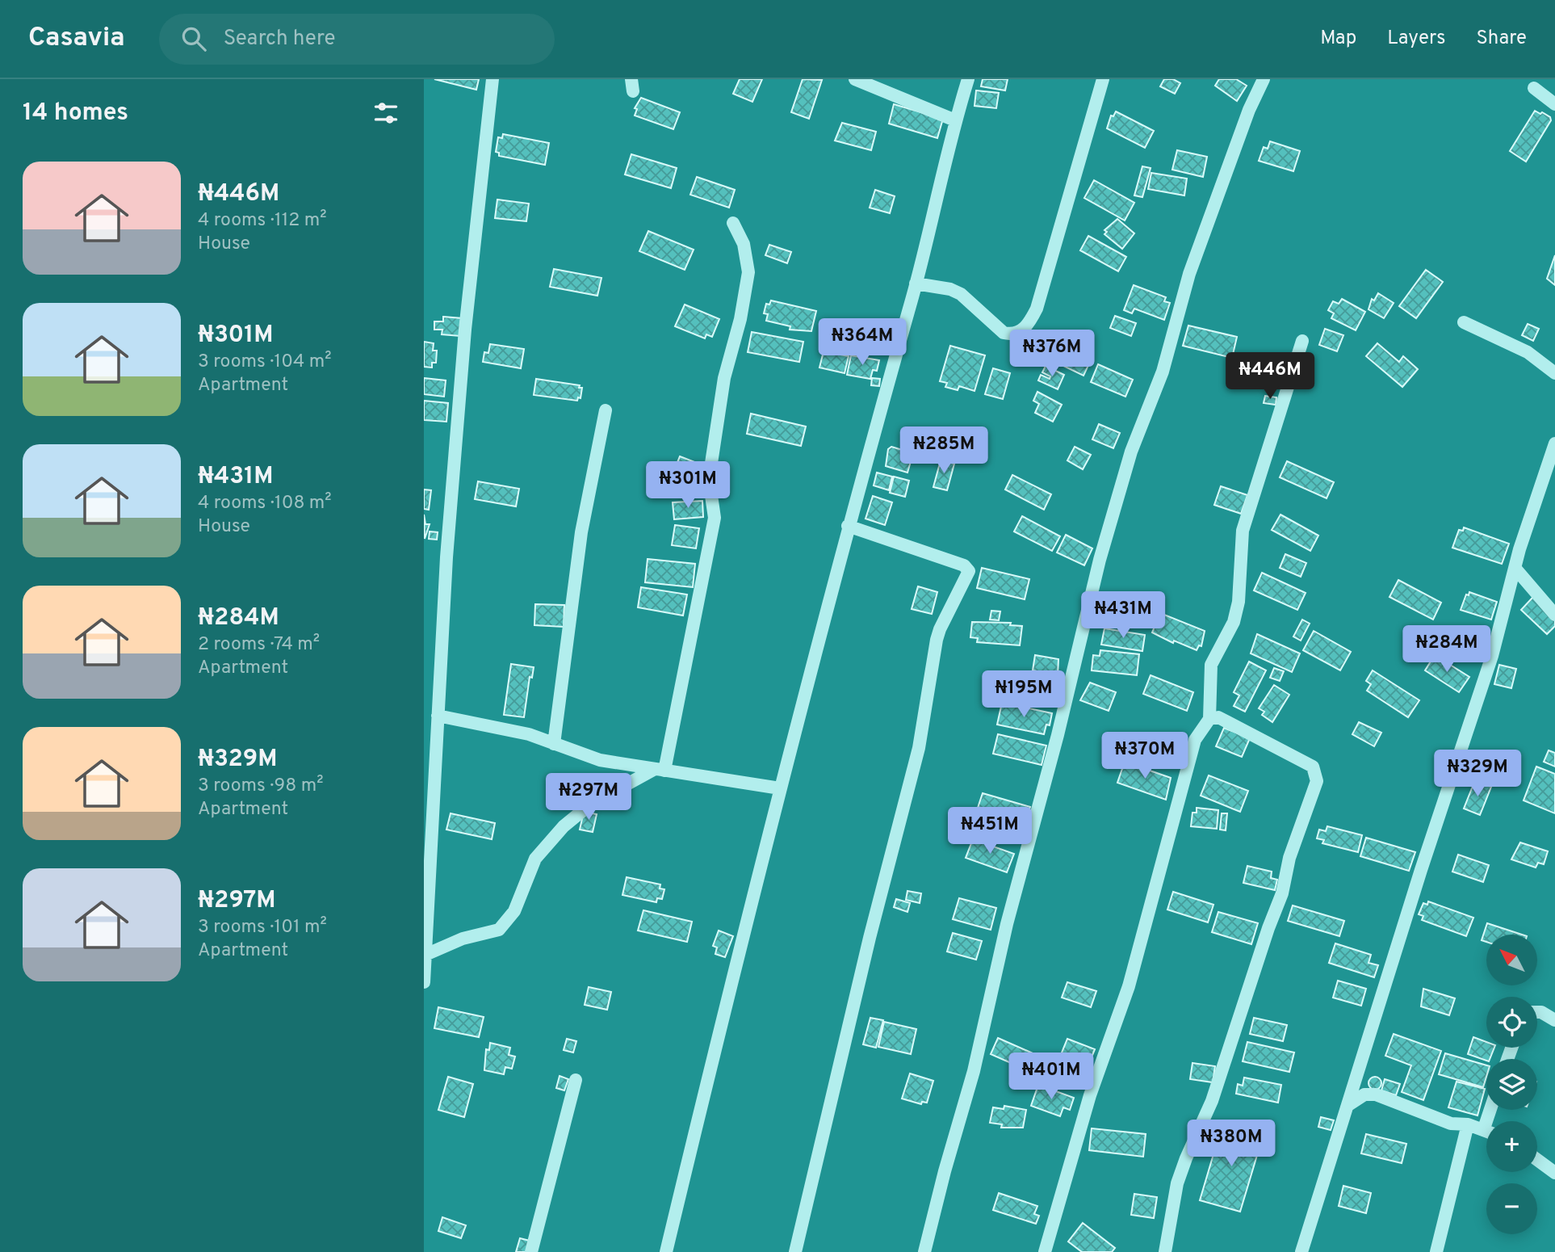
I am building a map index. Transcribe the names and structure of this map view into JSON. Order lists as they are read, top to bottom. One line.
{"north":"top left","page":{"header":"Casavia","search":"Search here","nav":["Map","Layers","Share"],"heading":"14 homes","list":[{"name":"₦446M","note":"4 rooms · 112 m² · House"},{"name":"₦301M","note":"3 rooms · 104 m² · Apartment"},{"name":"₦431M","note":"4 rooms · 108 m² · House"},{"name":"₦284M","note":"2 rooms · 74 m² · Apartment"},{"name":"₦329M","note":"3 rooms · 98 m² · Apartment"},{"name":"₦297M","note":"3 rooms · 101 m² · Apartment"}],"price":["₦364M","₦376M","₦446M","₦285M","₦301M","₦431M","₦284M","₦195M","₦370M","₦329M","₦297M","₦451M","₦401M","₦380M"],"map_buttons":["+","−"]}}
